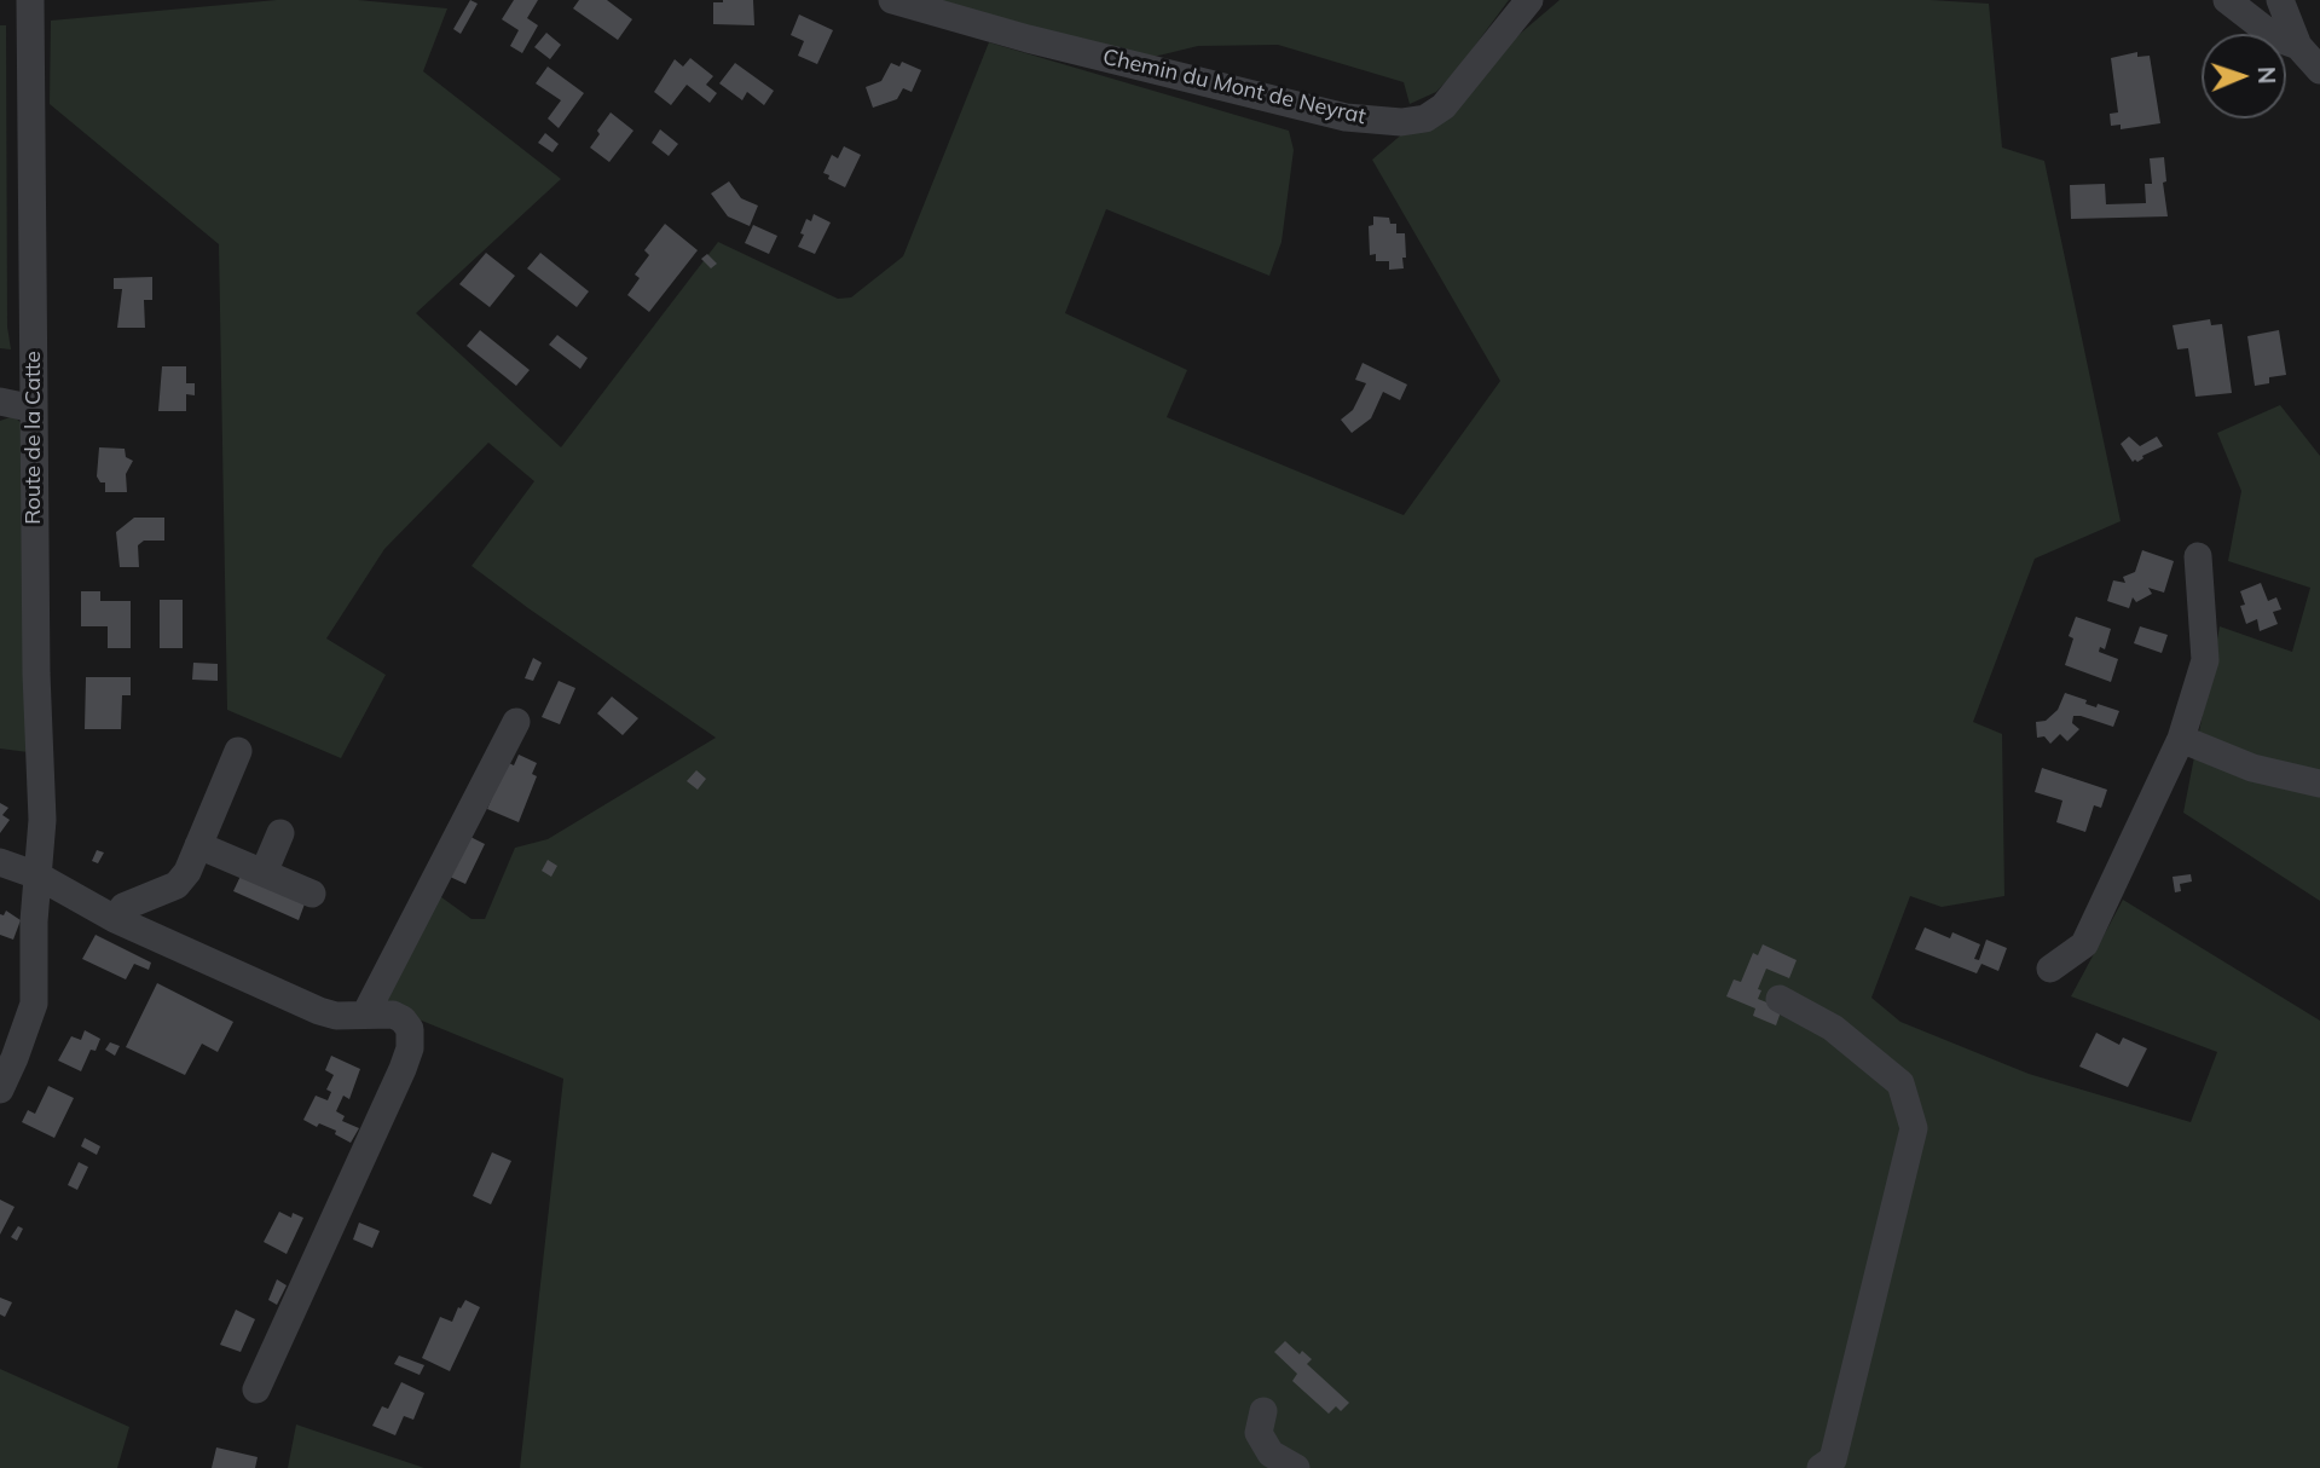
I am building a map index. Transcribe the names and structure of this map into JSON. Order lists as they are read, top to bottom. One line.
{"streets":{"street":["Chemin du Mont de Neyrat","Route de la Catte"]},"north":"right"}
